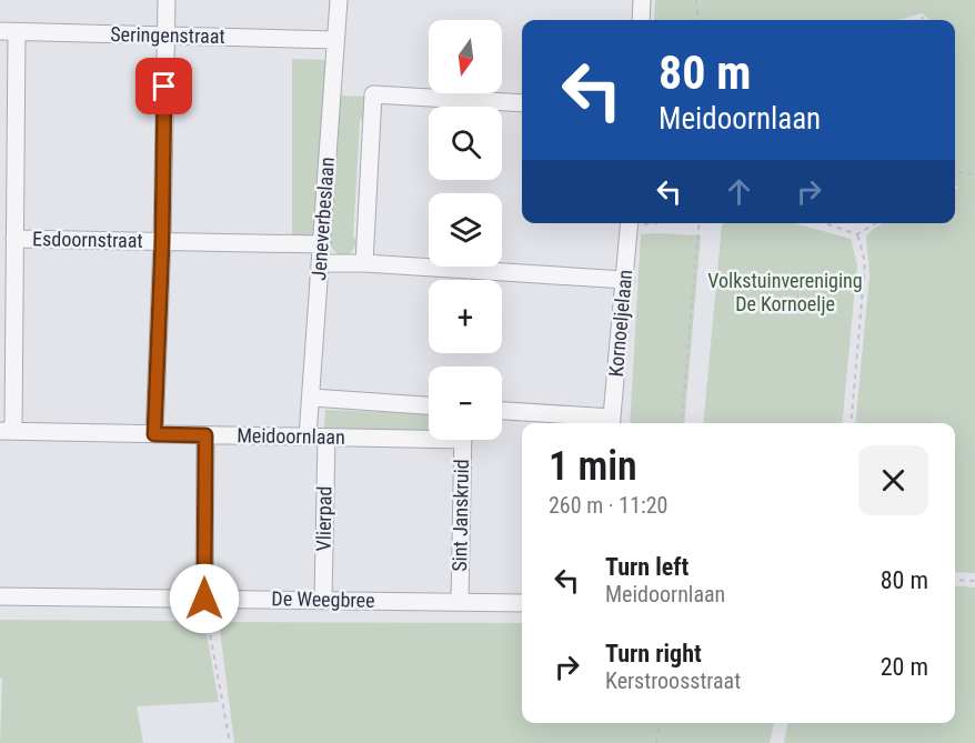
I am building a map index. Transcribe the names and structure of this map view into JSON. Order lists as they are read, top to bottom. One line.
{"streets":{"street":["Seringenstraat","Jeneverbeslaan","Esdoornstraat","Kornoeljelaan","Meidoornlaan","Sint Janskruid","Vlierpad","De Weegbree"]},"crossings":[["Seringenstraat","Jeneverbeslaan"],["Jeneverbeslaan","Esdoornstraat"],["Jeneverbeslaan","Meidoornlaan"],["Meidoornlaan","Vlierpad"],["Sint Janskruid","De Weegbree"],["Vlierpad","De Weegbree"]],"parks":["Volkstuinvereniging De Kornoelje"],"north":"bottom","page":{"map_buttons":["+","−"],"turn":["80 m","Meidoornlaan"],"heading":["1 min","260 m · 11:20"],"list":[{"name":"Turn left","note":"Meidoornlaan","value":"80 m"},{"name":"Turn right","note":"Kerstroosstraat","value":"20 m"}]}}
